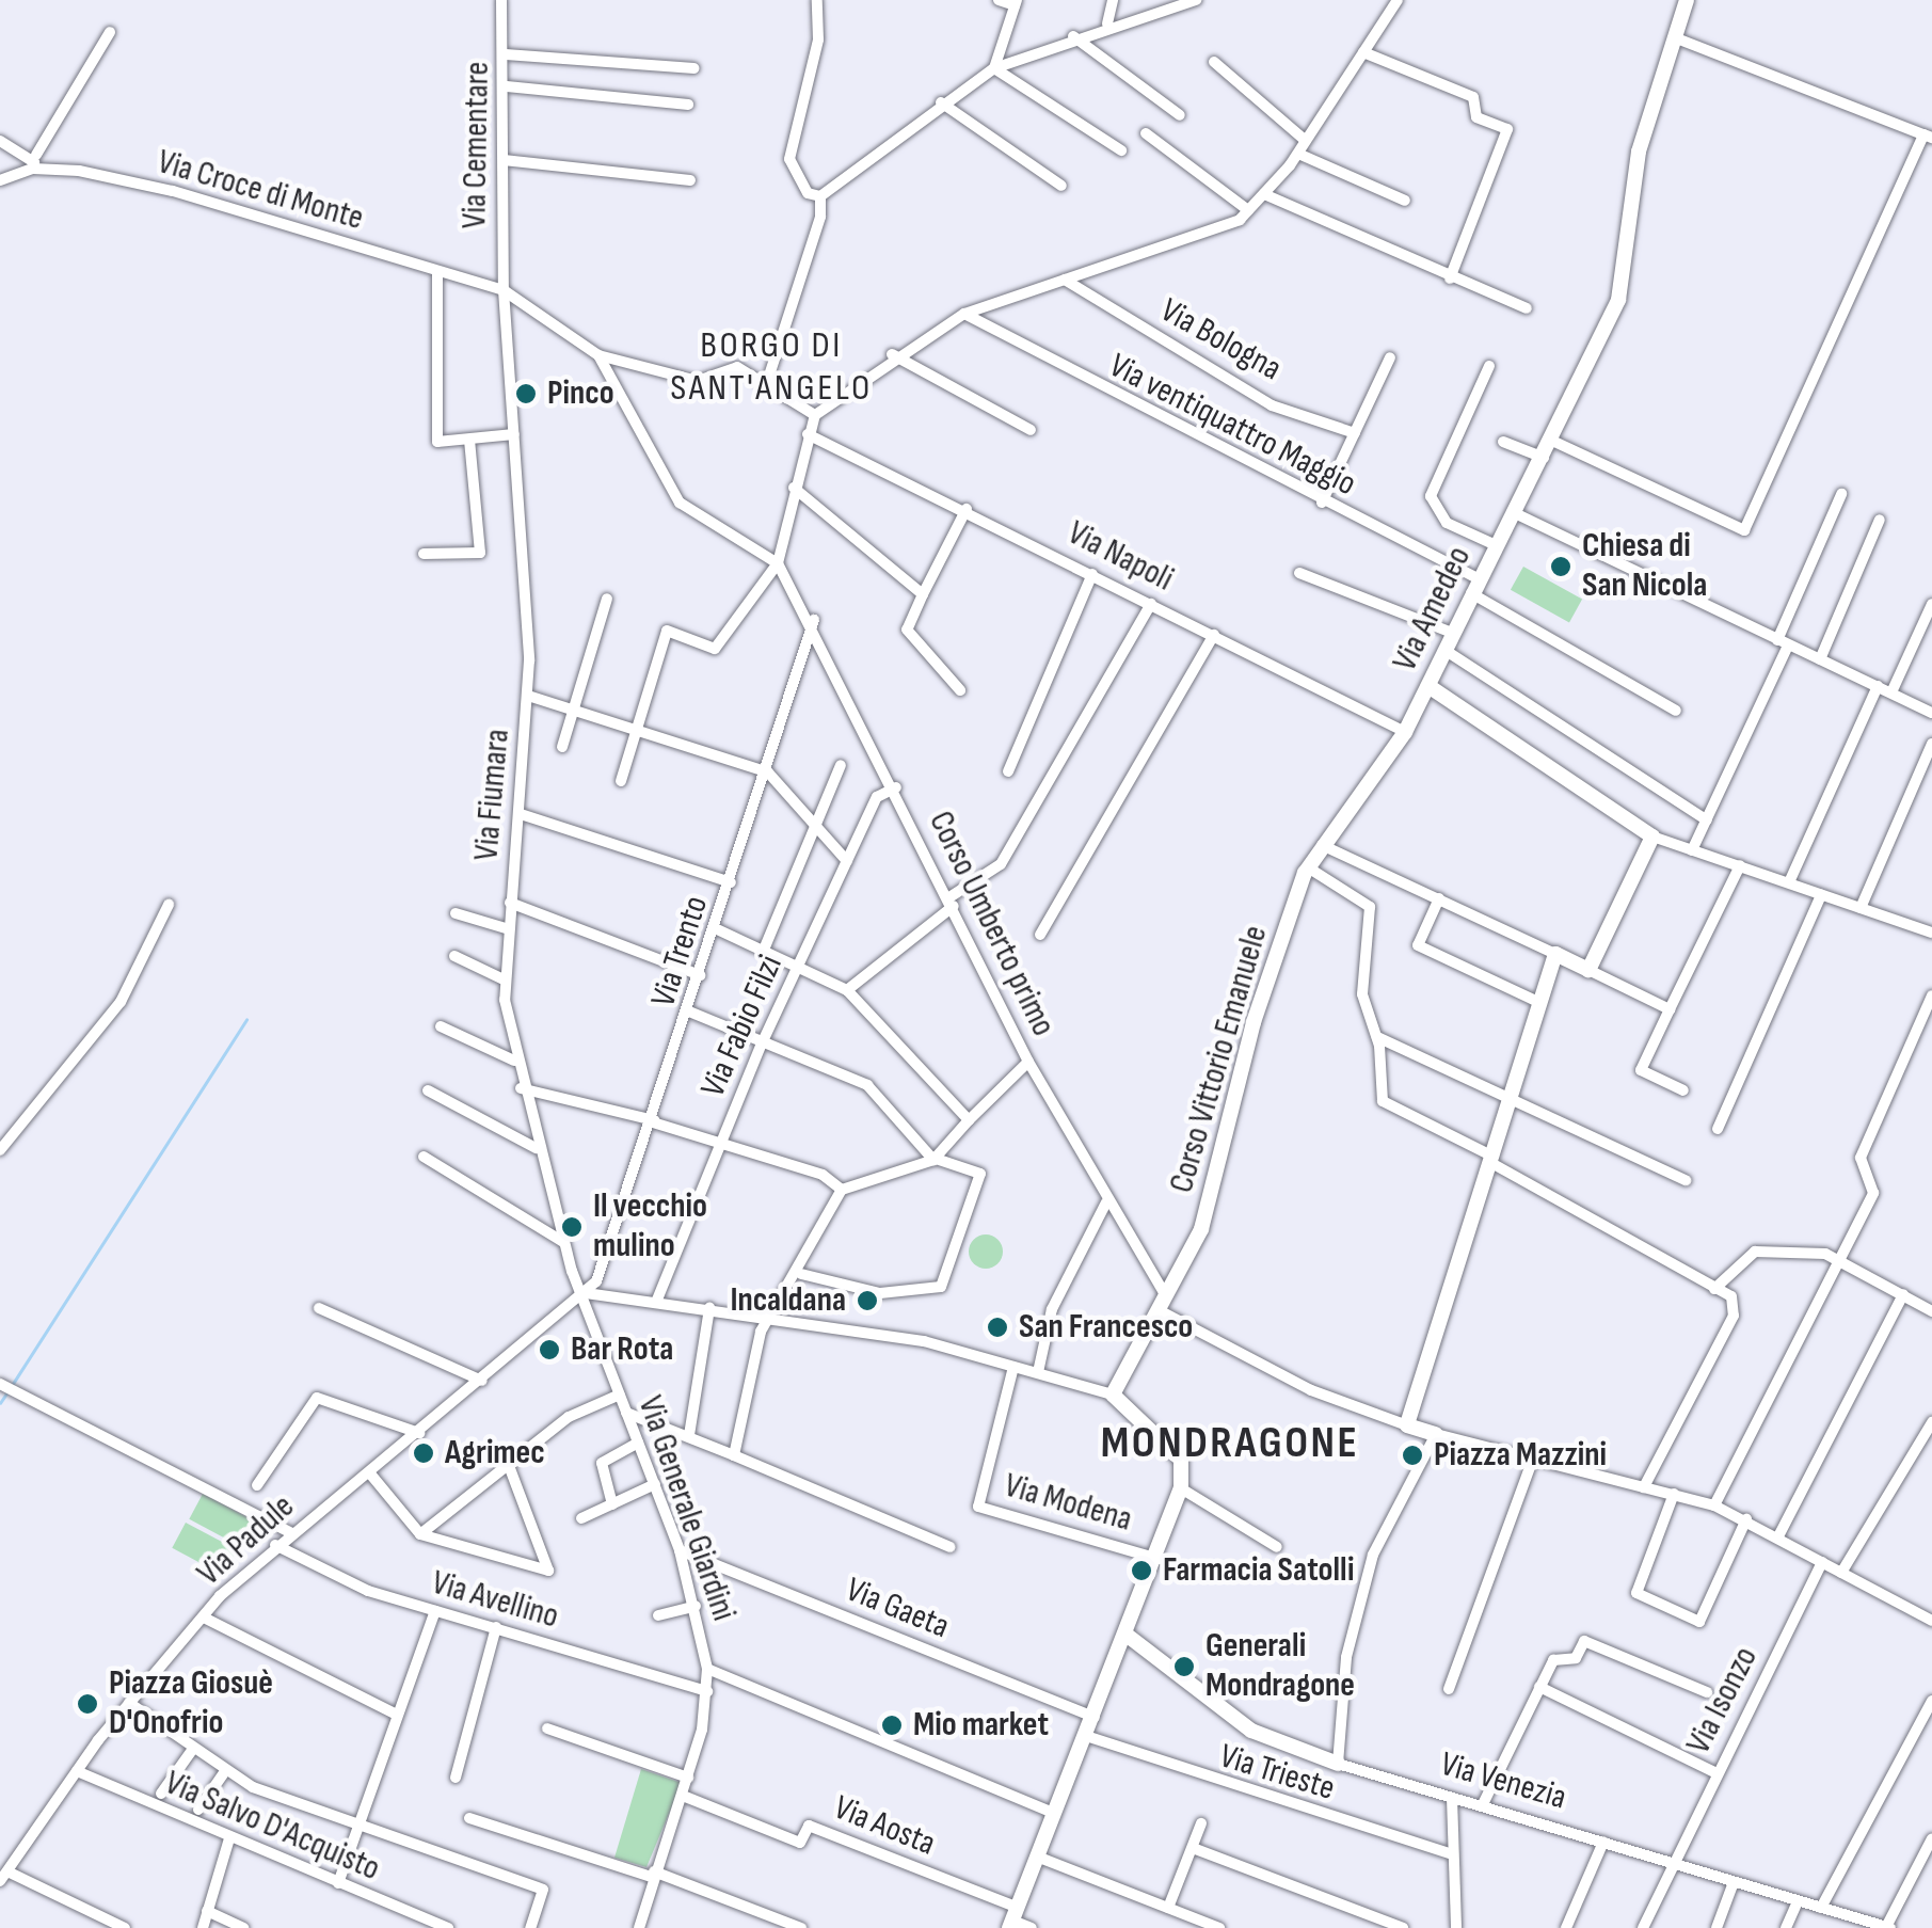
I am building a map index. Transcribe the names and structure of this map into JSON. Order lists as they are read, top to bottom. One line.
{"streets":{"street":["Via Cementare","Via Croce di Monte","Via Bologna","Via ventiquattro Maggio","Via Napoli","Via Amedeo","Via Fiumara","Corso Umberto primo","Via Trento","Via Fabio Filzi","Corso Vittorio Emanuele","Via Modena","Via Generale Giardini","Via Padule","Via Avellino","Via Gaeta","Via Isonzo","Via Trieste","Via Venezia","Via Salvo D'Acquisto","Via Aosta"]},"crossings":[["Via Cementare","Via Croce di Monte"],["Via Cementare","Via Fiumara"],["Via Croce di Monte","Via Fiumara"],["Via ventiquattro Maggio","Via Amedeo"],["Via Napoli","Via Amedeo"],["Via Napoli","Corso Vittorio Emanuele"],["Via Amedeo","Corso Vittorio Emanuele"],["Via Fiumara","Via Trento"],["Via Fiumara","Via Generale Giardini"],["Via Fiumara","Via Padule"],["Corso Umberto primo","Via Trento"],["Corso Umberto primo","Via Fabio Filzi"],["Corso Umberto primo","Corso Vittorio Emanuele"],["Via Trento","Via Generale Giardini"],["Via Trento","Via Padule"],["Via Generale Giardini","Via Padule"],["Via Generale Giardini","Via Avellino"],["Via Generale Giardini","Via Gaeta"],["Via Generale Giardini","Via Aosta"],["Via Padule","Via Avellino"],["Via Padule","Via Salvo D'Acquisto"],["Via Isonzo","Via Venezia"]],"districts":["BORGO DI SANT'ANGELO","MONDRAGONE"],"places":["Pinco","Chiesa di San Nicola","Il vecchio mulino","Incaldana","San Francesco","Bar Rota","Agrimec","Piazza Mazzini","Farmacia Satolli","Generali Mondragone","Piazza Giosuè D'Onofrio","Mio market"]}
